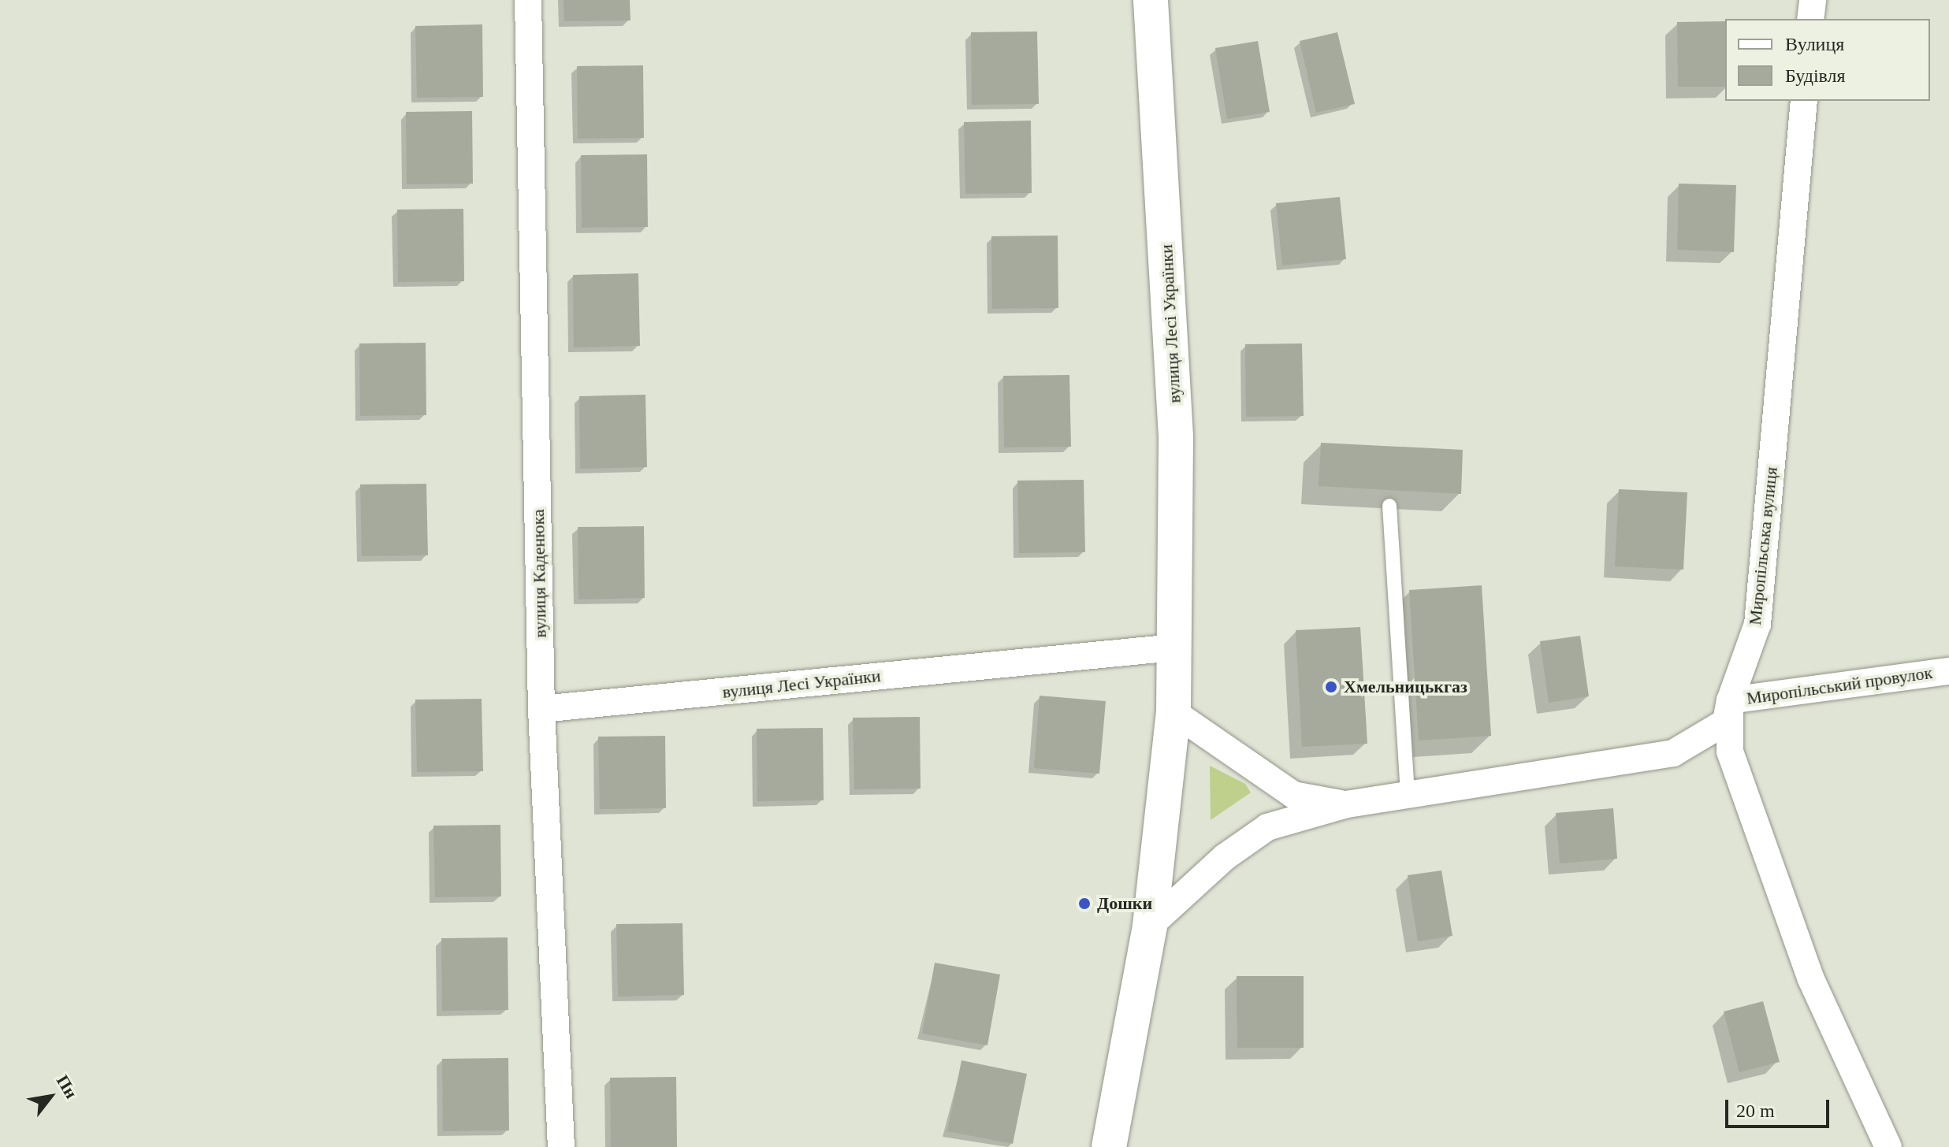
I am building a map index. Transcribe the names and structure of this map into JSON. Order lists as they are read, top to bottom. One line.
{"streets":{"main road":["вулиця Лесі Українки"],"street":["Миропільська вулиця","вулиця Каденюка","Миропільський провулок"]},"crossings":[["вулиця Лесі Українки","вулиця Каденюка"],["Миропільська вулиця","Миропільський провулок"]],"places":["Хмельницькгаз","Дошки"],"legend":["Вулиця","Будівля"],"scale_bar":"20 m","north":"top right"}
